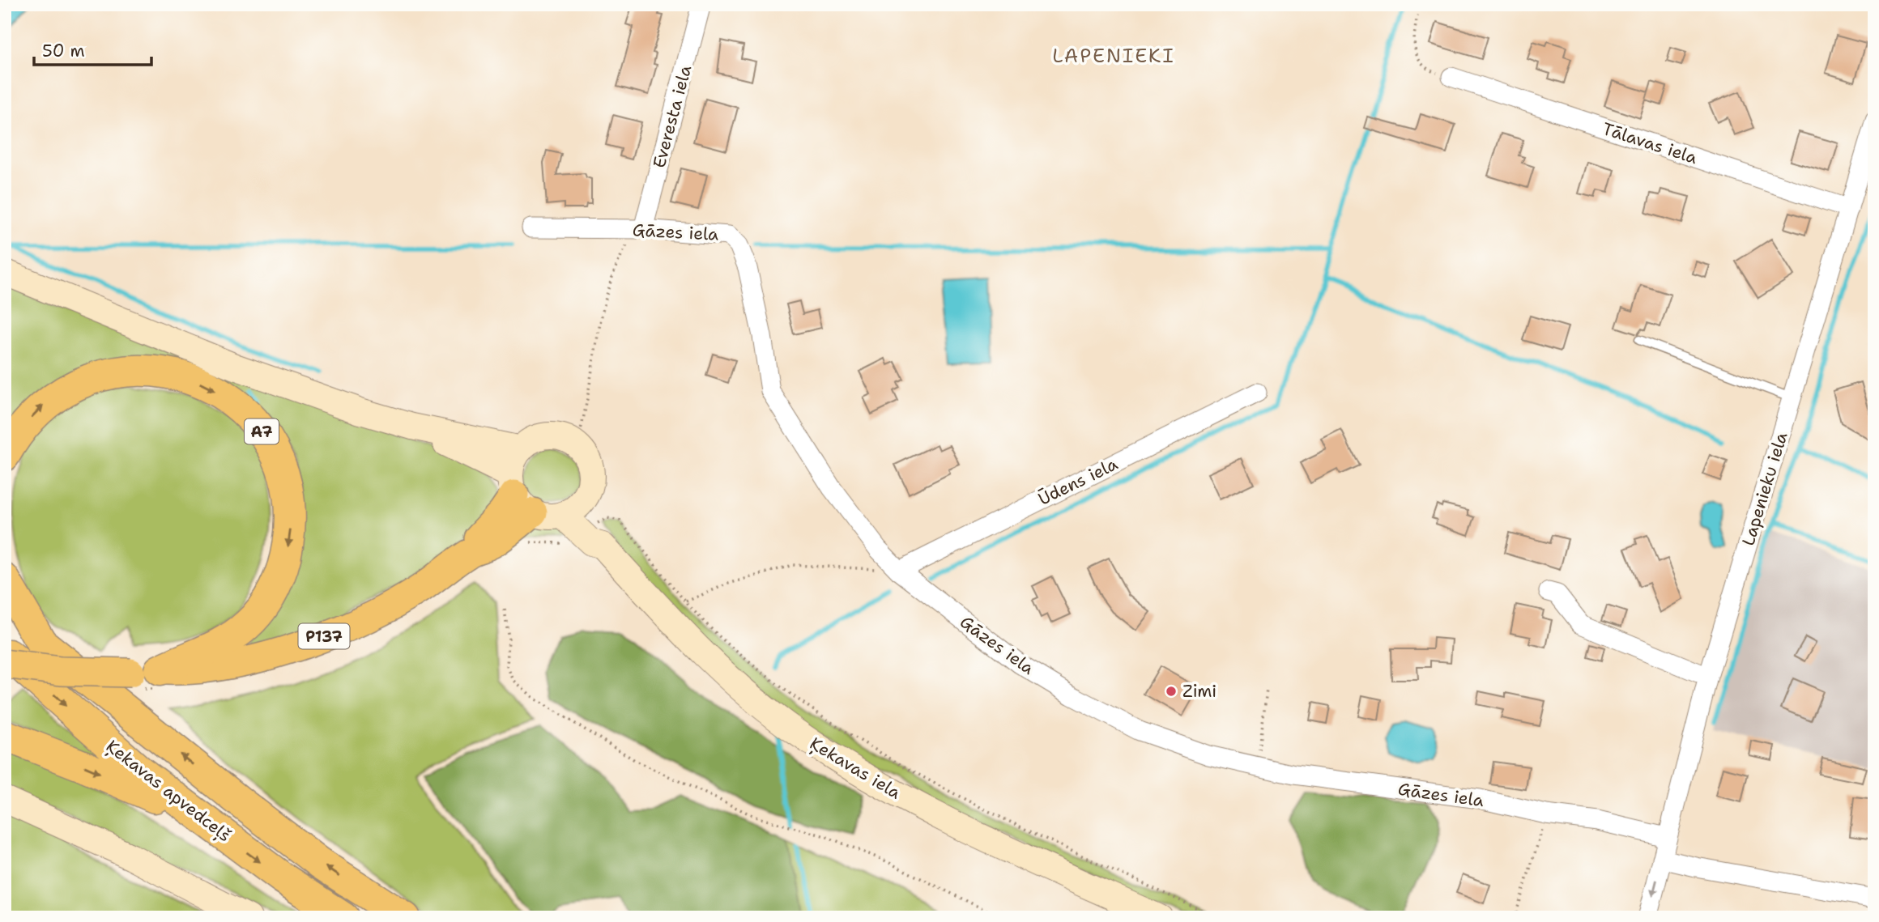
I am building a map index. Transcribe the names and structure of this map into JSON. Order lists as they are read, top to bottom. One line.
{"streets":{"highway":["A7","Ķekavas apvedceļš"],"main road":["P137","Ķekavas iela"],"street":["Everesta iela","Tālavas iela","Gāzes iela","Ūdens iela","Lapenieku iela"]},"crossings":[["Everesta iela","Gāzes iela"],["Tālavas iela","Lapenieku iela"],["Gāzes iela","Ūdens iela"],["Gāzes iela","Lapenieku iela"],["A7","P137"],["P137","Ķekavas iela"]],"districts":["LAPENIEKI"],"places":["Zimi"],"scale_bar":"50 m"}
